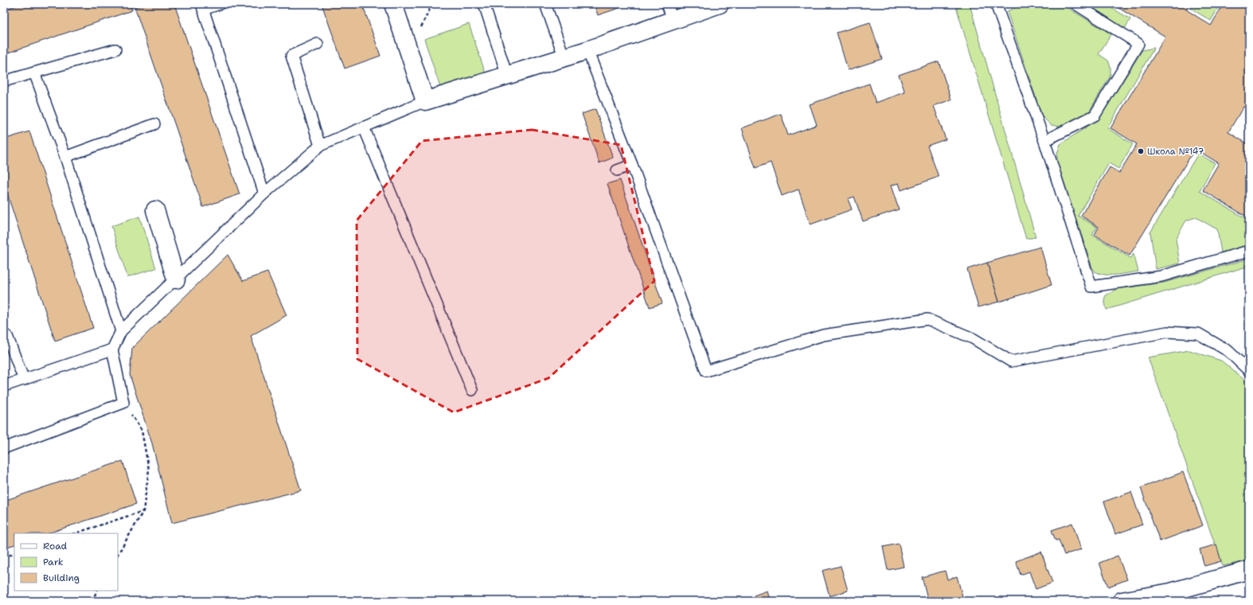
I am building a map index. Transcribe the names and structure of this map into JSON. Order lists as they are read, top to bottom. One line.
{"places":["Школа №147"],"legend":["Road","Park","Building"]}
